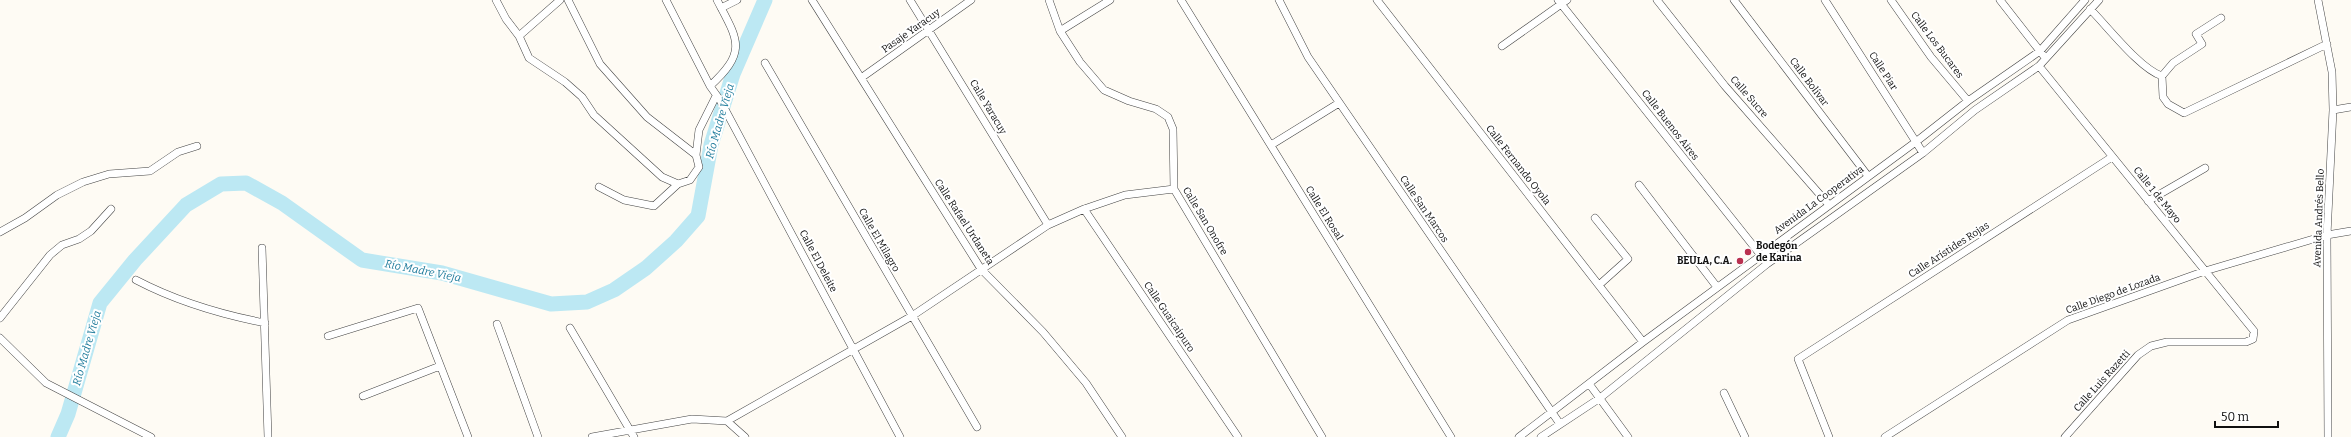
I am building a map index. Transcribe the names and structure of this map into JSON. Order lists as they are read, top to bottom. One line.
{"streets":{"street":["Pasaje Yaracuy","Calle Los Bucares","Calle Piar","Calle Bolívar","Calle Sucre","Calle Yaracuy","Calle Buenos Aires","Calle Fernando Oyola","Calle 1 de Mayo","Avenida La Cooperativa","Calle San Marcos","Calle El Rosal","Avenida Andrés Bello","Calle San Onofre","Calle Rafael Urdaneta","Calle El Milagro","Calle Arístides Rojas","Calle El Deleite","Calle Diego de Lozada","Calle Guaicaipuro","Calle Luis Razetti"]},"crossings":[["Pasaje Yaracuy","Calle Yaracuy"],["Pasaje Yaracuy","Calle Rafael Urdaneta"],["Calle Los Bucares","Avenida La Cooperativa"],["Calle Piar","Avenida La Cooperativa"],["Calle Bolívar","Avenida La Cooperativa"],["Calle Sucre","Avenida La Cooperativa"],["Calle Buenos Aires","Avenida La Cooperativa"],["Calle Fernando Oyola","Avenida La Cooperativa"],["Calle 1 de Mayo","Calle Arístides Rojas"],["Calle 1 de Mayo","Calle Diego de Lozada"],["Calle 1 de Mayo","Calle Luis Razetti"],["Avenida La Cooperativa","Calle San Marcos"],["Avenida Andrés Bello","Calle Diego de Lozada"]],"water":["Río Madre Vieja"],"places":["Bodegón de Karina","BEULA, C.A."],"scale_bar":"50 m"}
